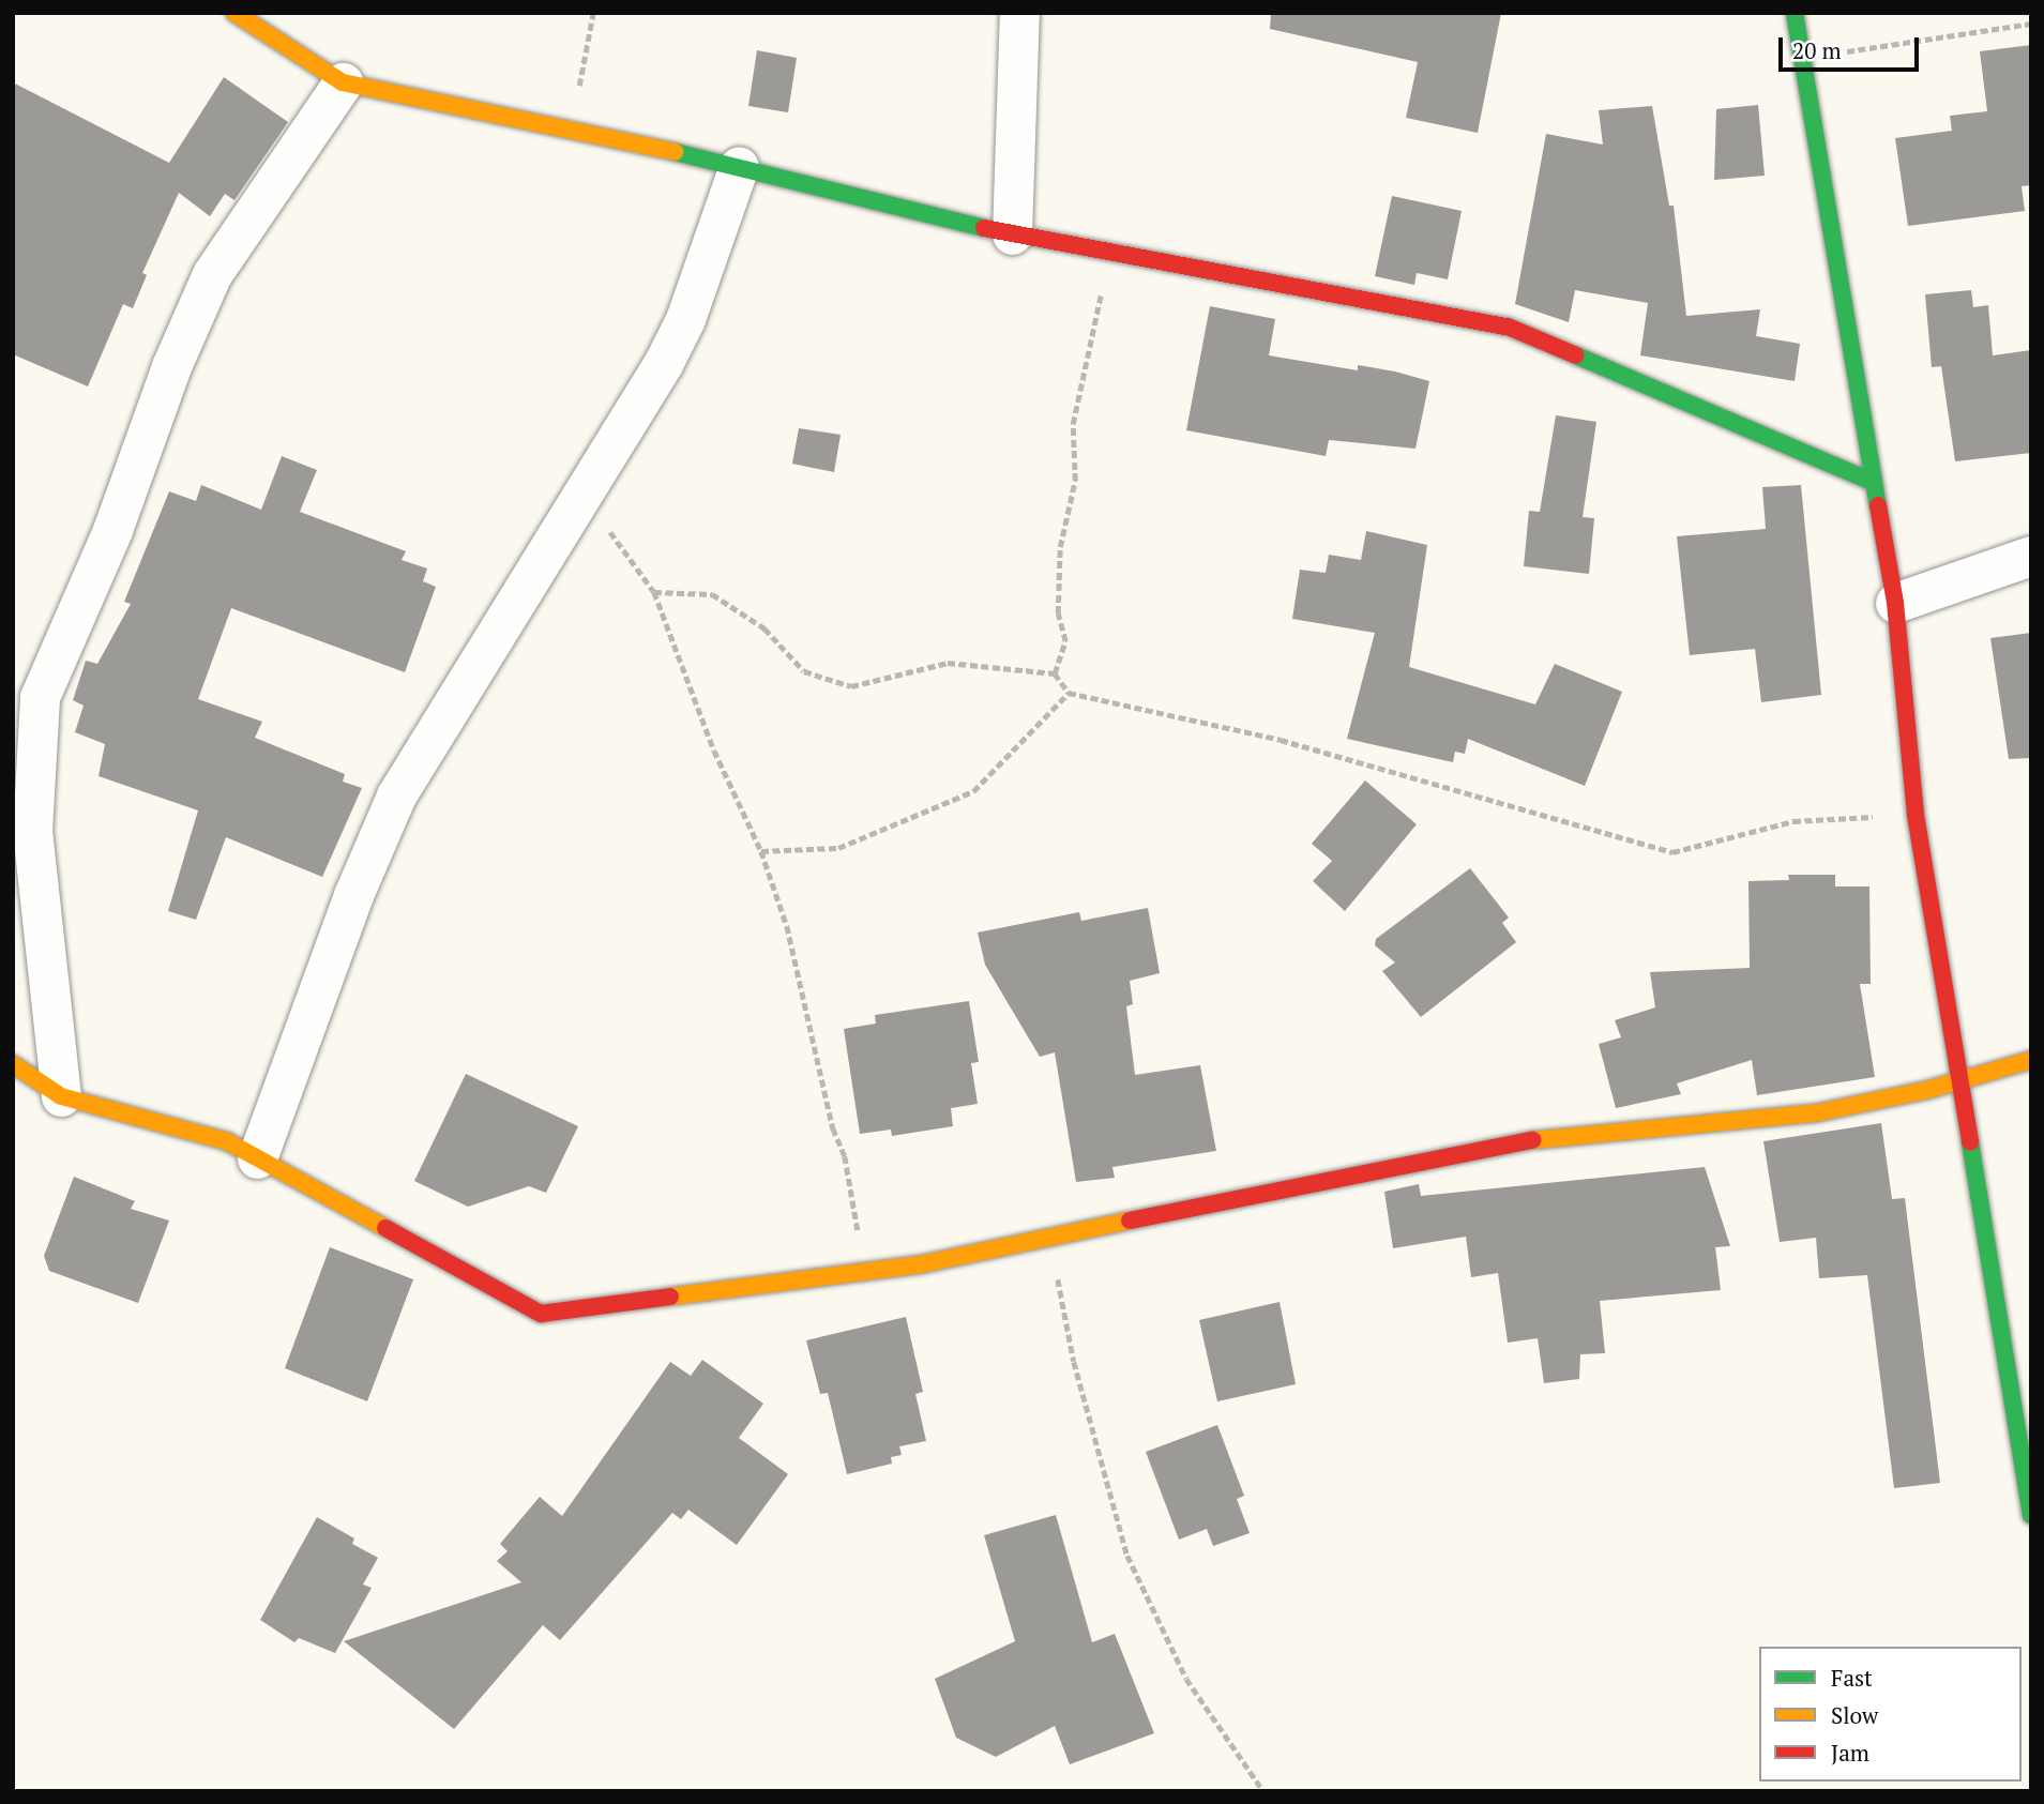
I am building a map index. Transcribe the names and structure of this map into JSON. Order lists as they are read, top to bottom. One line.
{"legend":["Fast","Slow","Jam"],"scale_bar":"20 m"}
